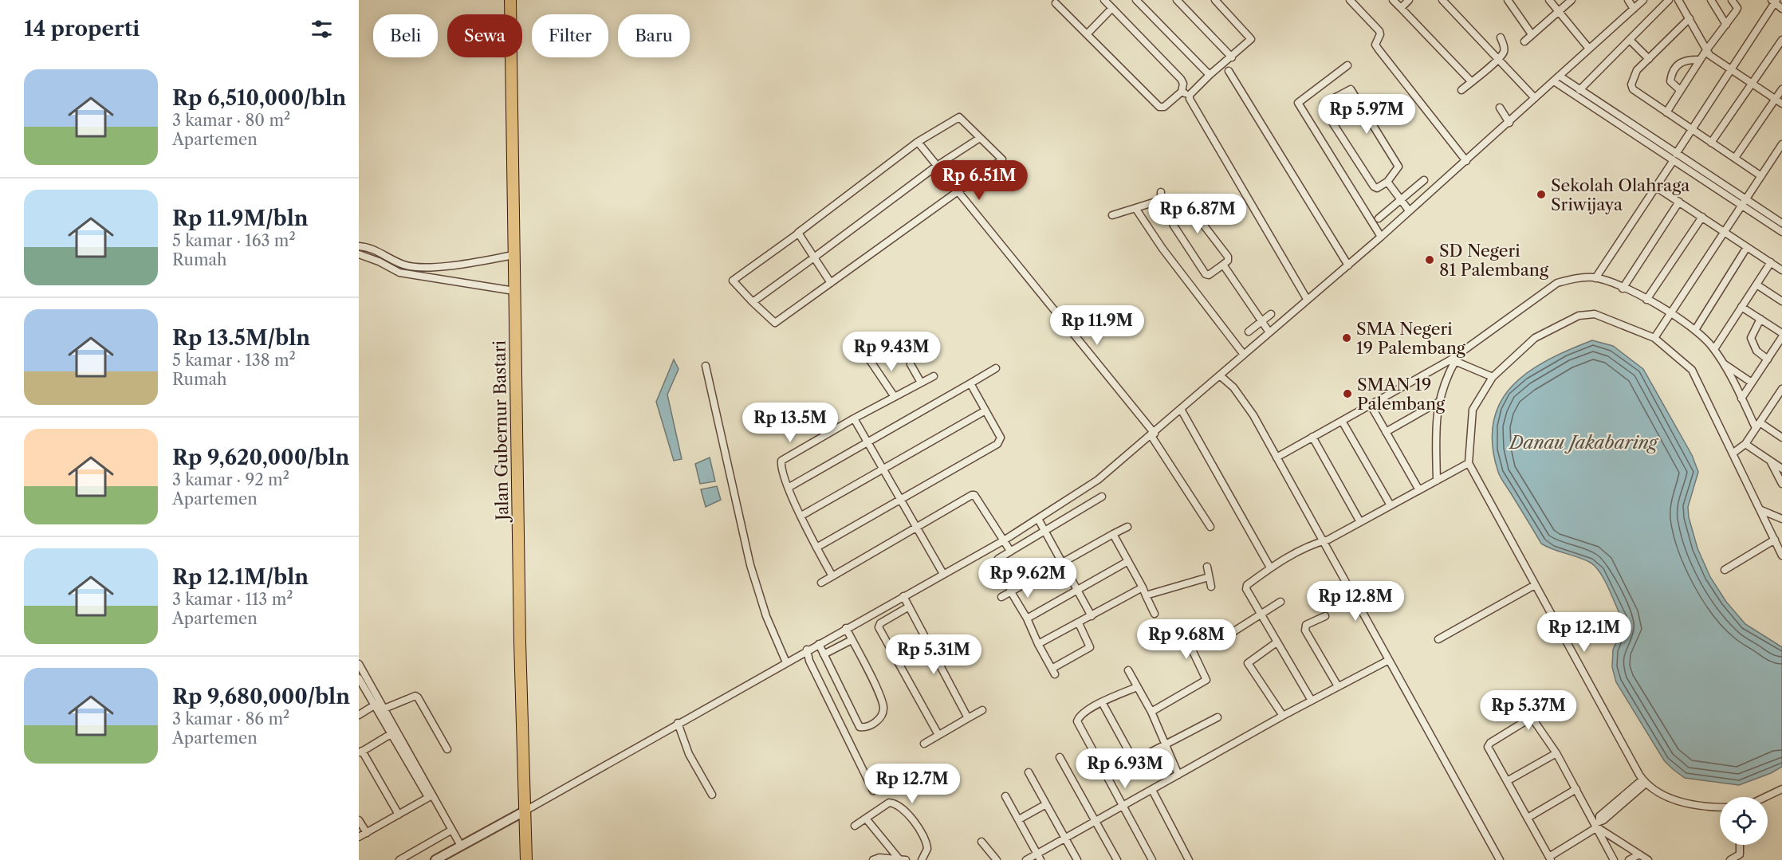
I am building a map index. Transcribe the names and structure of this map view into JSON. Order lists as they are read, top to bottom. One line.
{"streets":{"highway":["Jalan Gubernur Bastari"]},"water":["Danau Jakabaring"],"places":["Sekolah Olahraga Sriwijaya","SD Negeri 81 Palembang","SMA Negeri 19 Palembang","SMAN 19 Palembang"],"page":{"heading":"14 properti","chip":["Beli","Sewa","Filter","Baru"],"list":[{"name":"Rp 6,510,000/bln","note":"3 kamar · 80 m² · Apartemen"},{"name":"Rp 11.9M/bln","note":"5 kamar · 163 m² · Rumah"},{"name":"Rp 13.5M/bln","note":"5 kamar · 138 m² · Rumah"},{"name":"Rp 9,620,000/bln","note":"3 kamar · 92 m² · Apartemen"},{"name":"Rp 12.1M/bln","note":"3 kamar · 113 m² · Apartemen"},{"name":"Rp 9,680,000/bln","note":"3 kamar · 86 m² · Apartemen"}],"price":["Rp 5.97M","Rp 6.51M","Rp 6.87M","Rp 11.9M","Rp 9.43M","Rp 13.5M","Rp 9.62M","Rp 12.8M","Rp 12.1M","Rp 9.68M","Rp 5.31M","Rp 5.37M","Rp 6.93M","Rp 12.7M"]}}
